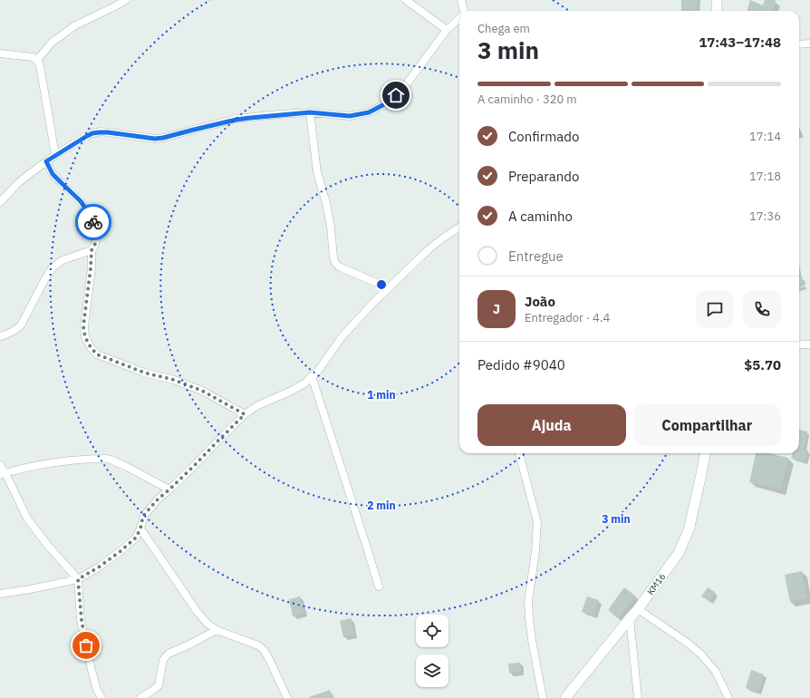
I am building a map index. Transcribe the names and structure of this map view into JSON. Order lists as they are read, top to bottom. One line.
{"streets":{"street":["KM16"]},"page":{"heading":["3 min","Chega em","17:43–17:48"],"panel":["João","Entregador · 4.4","Pedido #9040","$5.70"],"bar":"A caminho · 320 m","list":[["Confirmado","17:14"],["Preparando","17:18"],["A caminho","17:36"],"Entregue"],"round":"J","buttons":["Ajuda","Compartilhar"]},"rings":["1 min","2 min","3 min"]}
